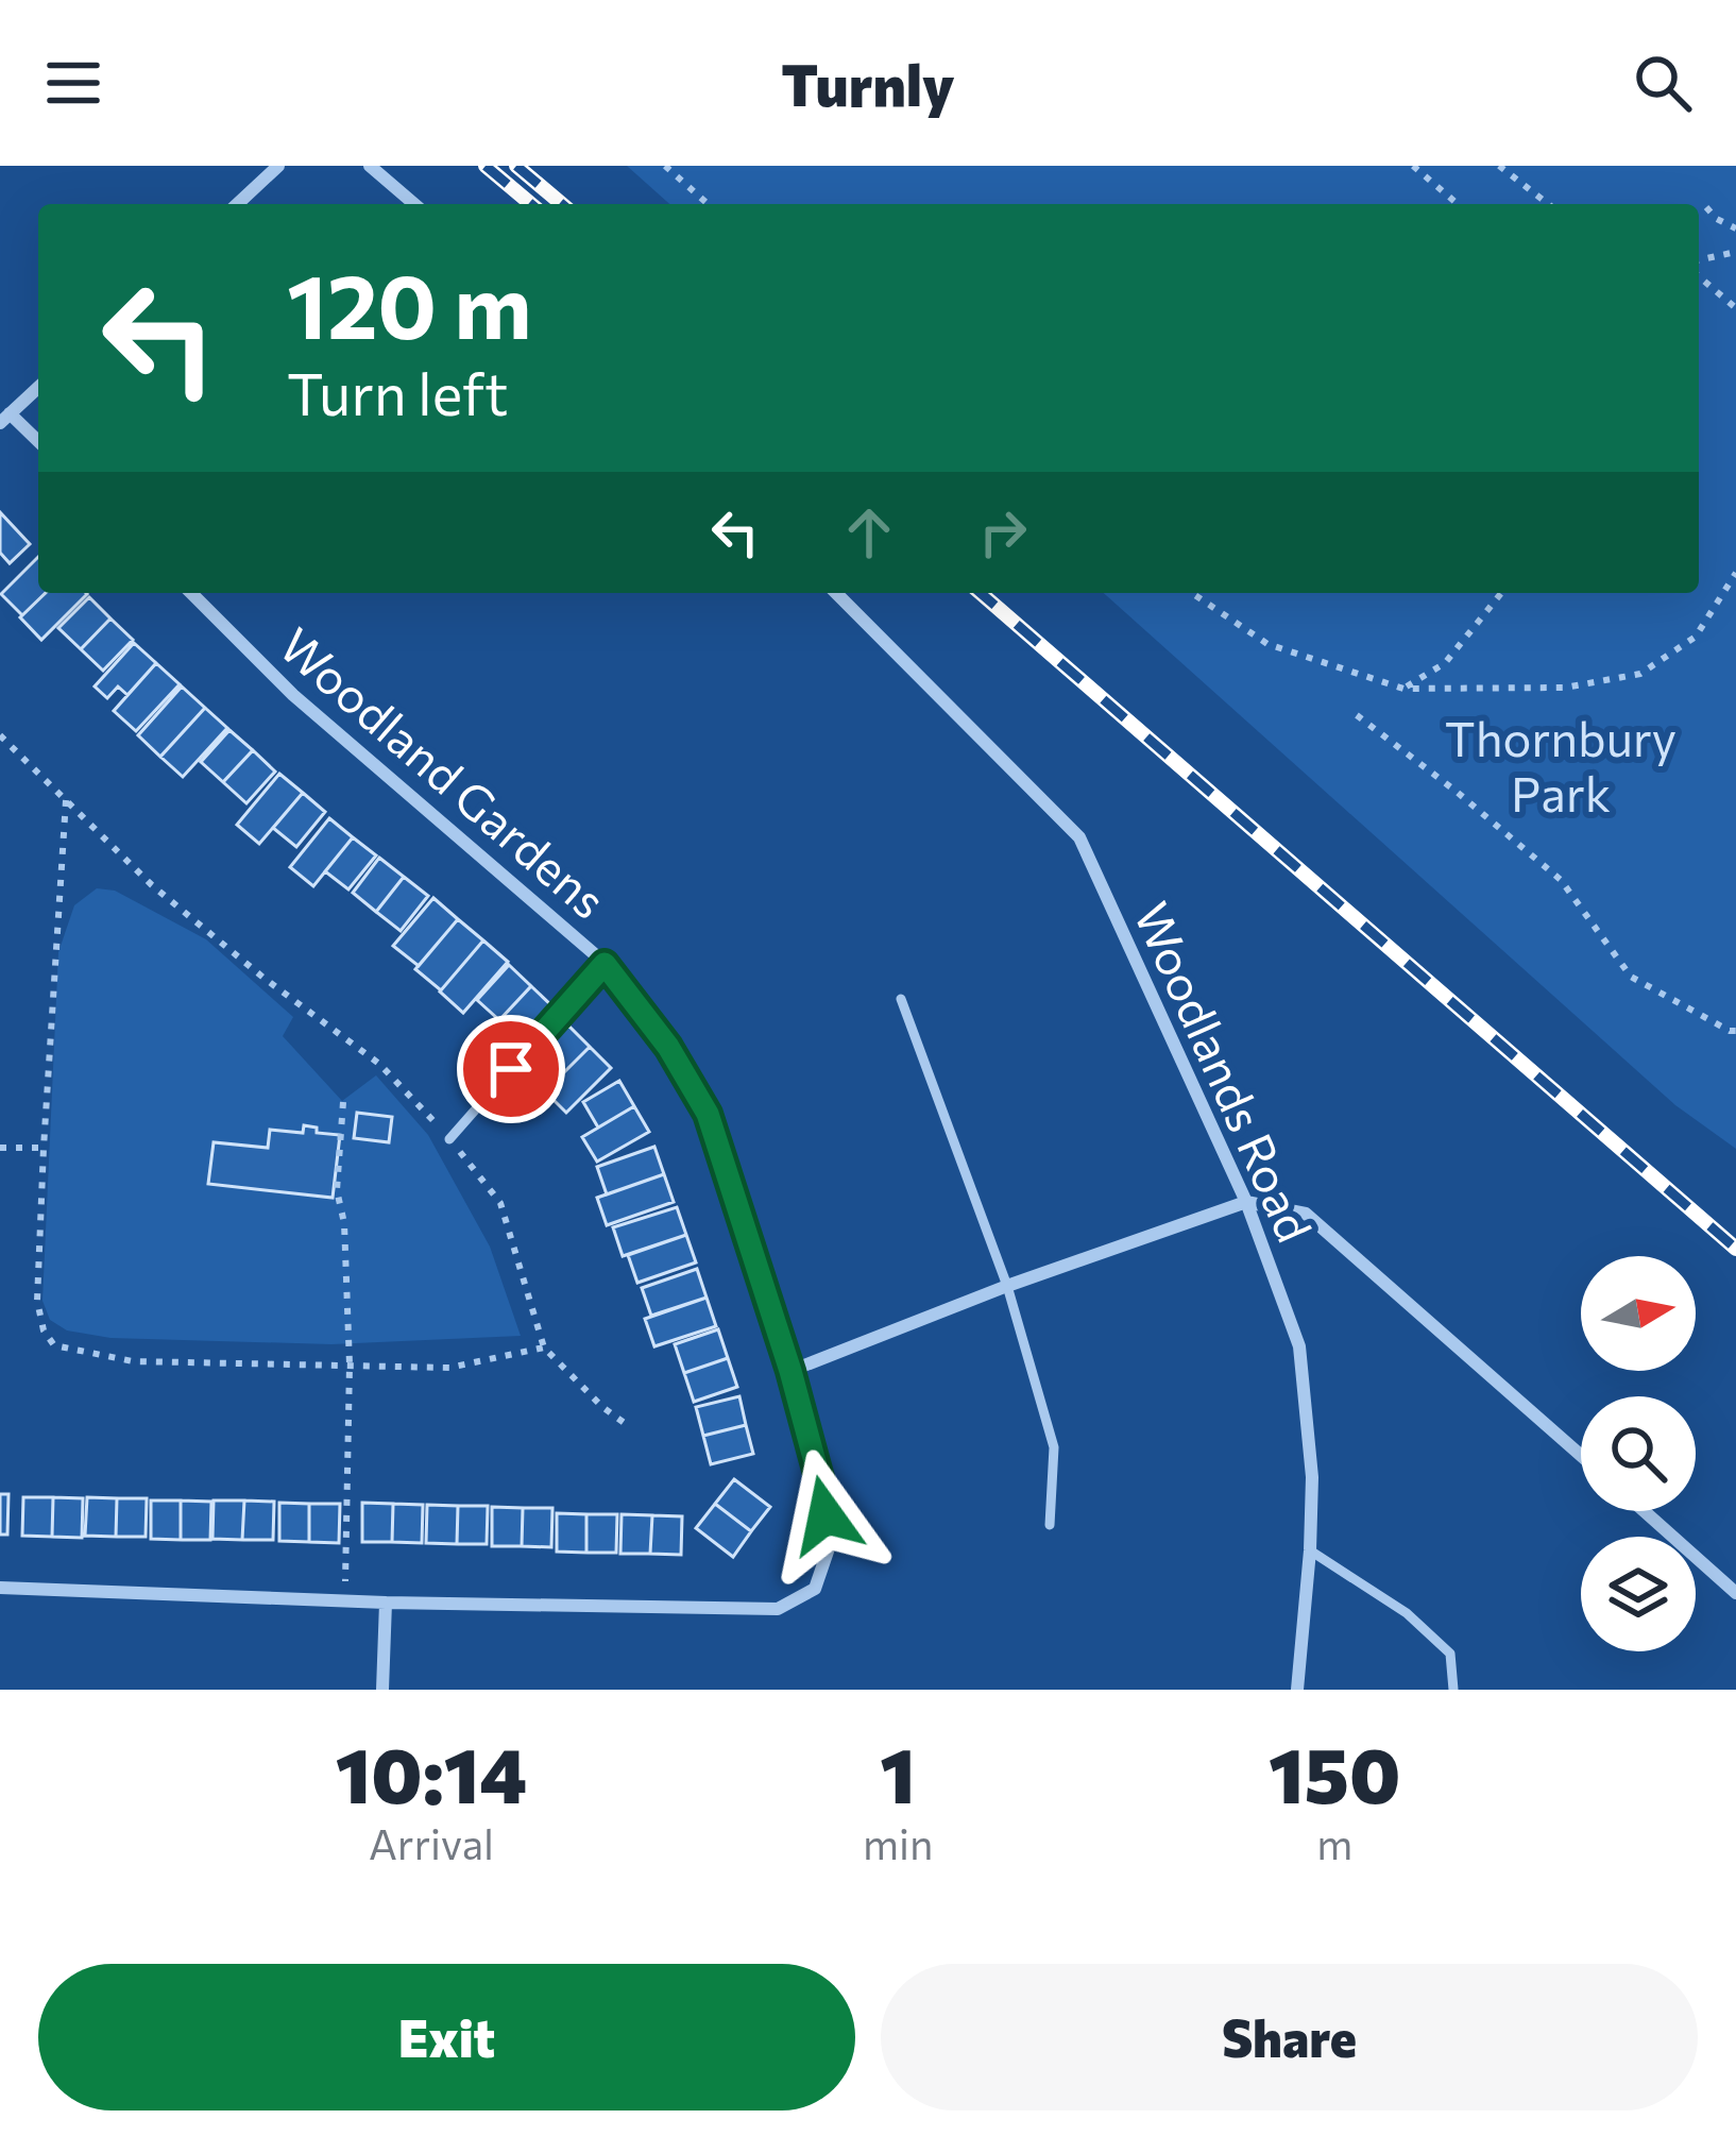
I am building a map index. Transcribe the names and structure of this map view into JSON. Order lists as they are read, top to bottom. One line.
{"streets":{"street":["Woodland Gardens","Woodlands Road"]},"parks":["Thornbury Park"],"north":"right","page":{"header":"Turnly","turn":["120 m","Turn left"],"eta":["10:14","Arrival","1","min","150","m"],"buttons":["Exit","Share"]}}
